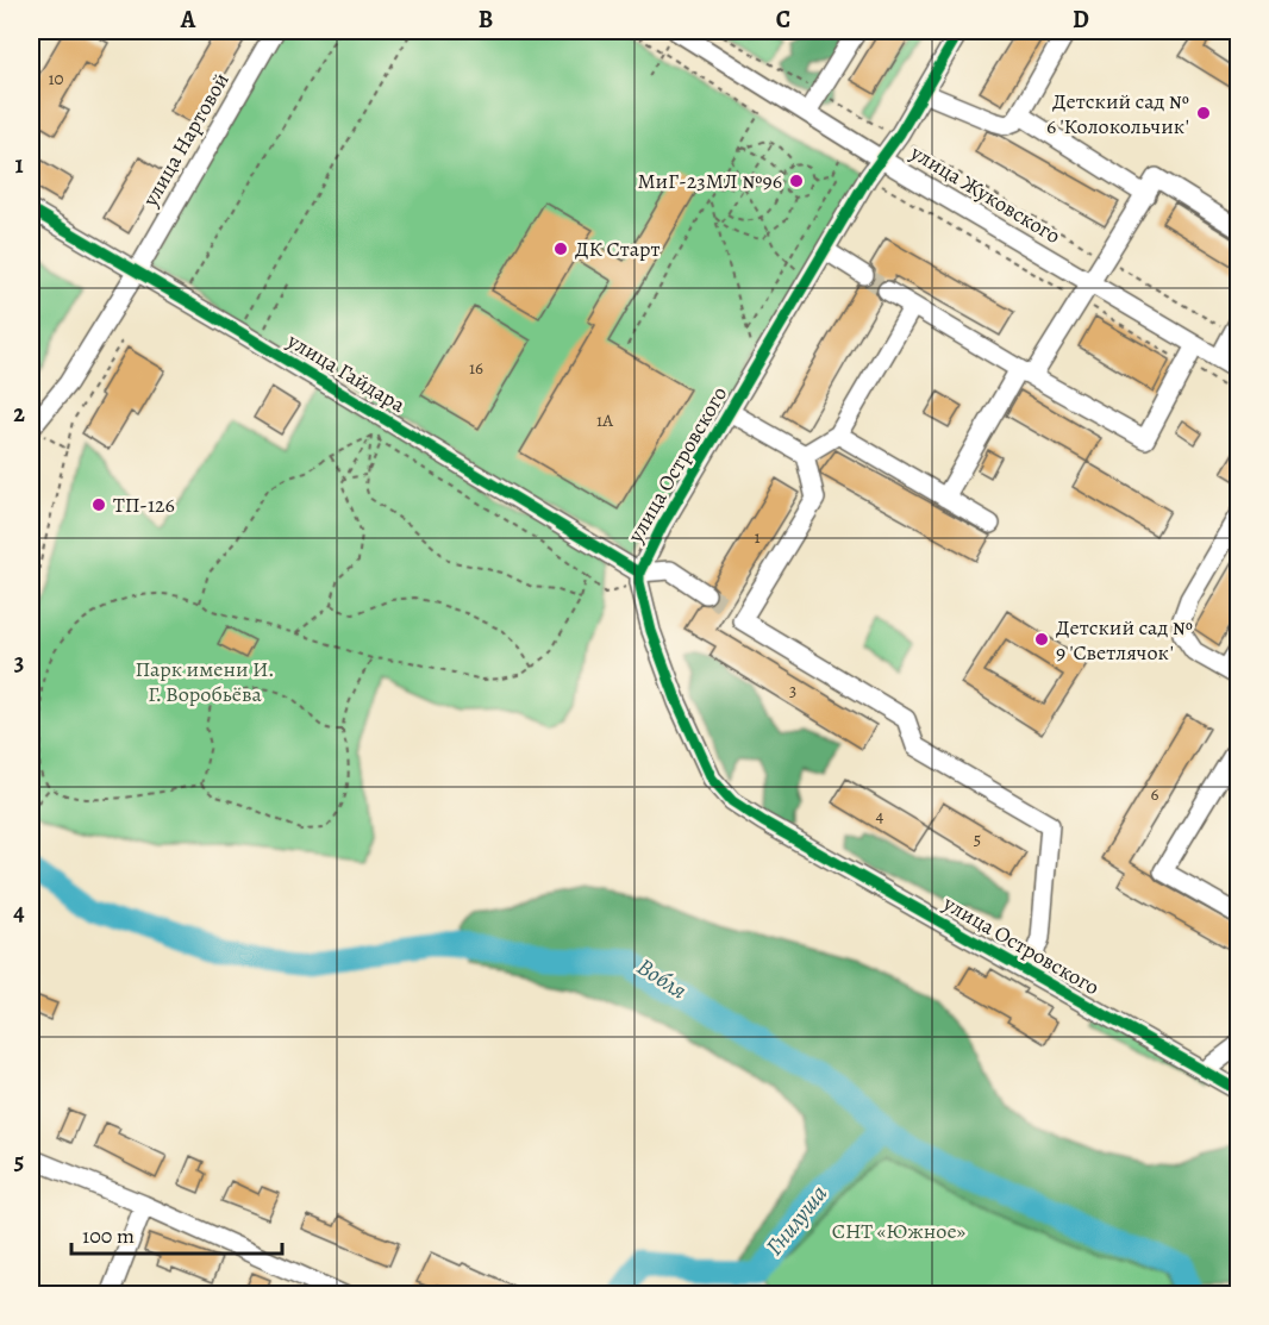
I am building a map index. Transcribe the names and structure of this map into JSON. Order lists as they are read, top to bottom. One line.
{"streets":{"street":["улица Нартовой","улица Жуковского","улица Гайдара","улица Островского"]},"crossings":[["улица Нартовой","улица Гайдара"],["улица Жуковского","улица Островского"],["улица Гайдара","улица Островского"]],"water":["Вобля","Гнилуша"],"parks":["Парк имени И. Г. Воробьёва","СНТ «Южное»"],"places":["Детский сад № 6 'Колокольчик'","МиГ-23МЛ №96","ДК Старт","ТП-126","Детский сад № 9 'Светлячок'"],"house_numbers":["10","16","1А","1","3","6","4","5"],"scale_bar":"100 m","grid":{"columns":["A","B","C","D"],"rows":["1","2","3","4","5"]}}
